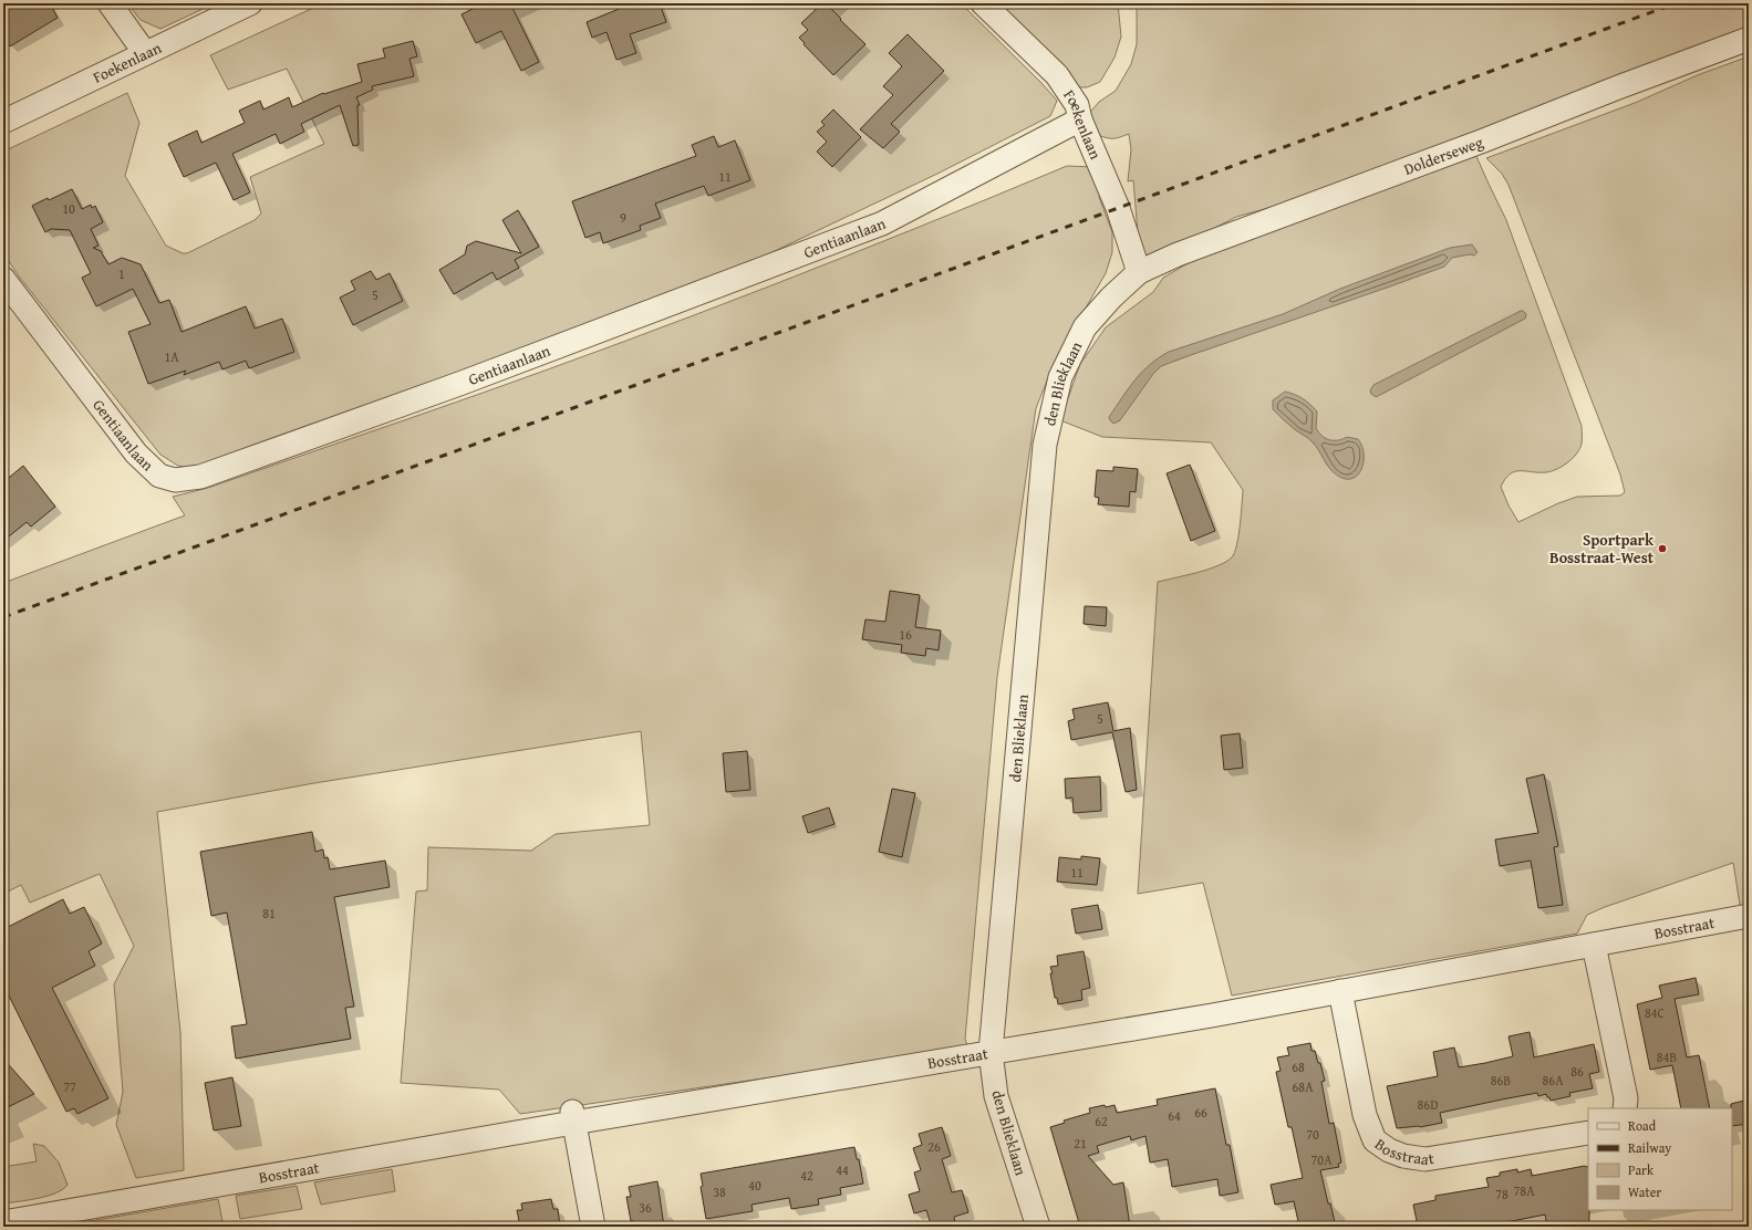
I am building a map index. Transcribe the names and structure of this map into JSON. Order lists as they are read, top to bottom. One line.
{"streets":{"street":["Foekenlaan","Dolderseweg","Gentiaanlaan","den Blieklaan","Bosstraat"]},"crossings":[["Foekenlaan","Dolderseweg"],["Foekenlaan","Gentiaanlaan"],["Foekenlaan","den Blieklaan"],["Dolderseweg","den Blieklaan"],["den Blieklaan","Bosstraat"]],"places":["Sportpark Bosstraat-West"],"house_numbers":["11","10","9","1","5","1A","16","5","11","81","84C","84B","68","86","86B","86A","77","68A","86D","66","64","62","70","21","26","70A","44","42","40","78A","38","78","36"],"legend":["Road","Railway","Park","Water"]}
